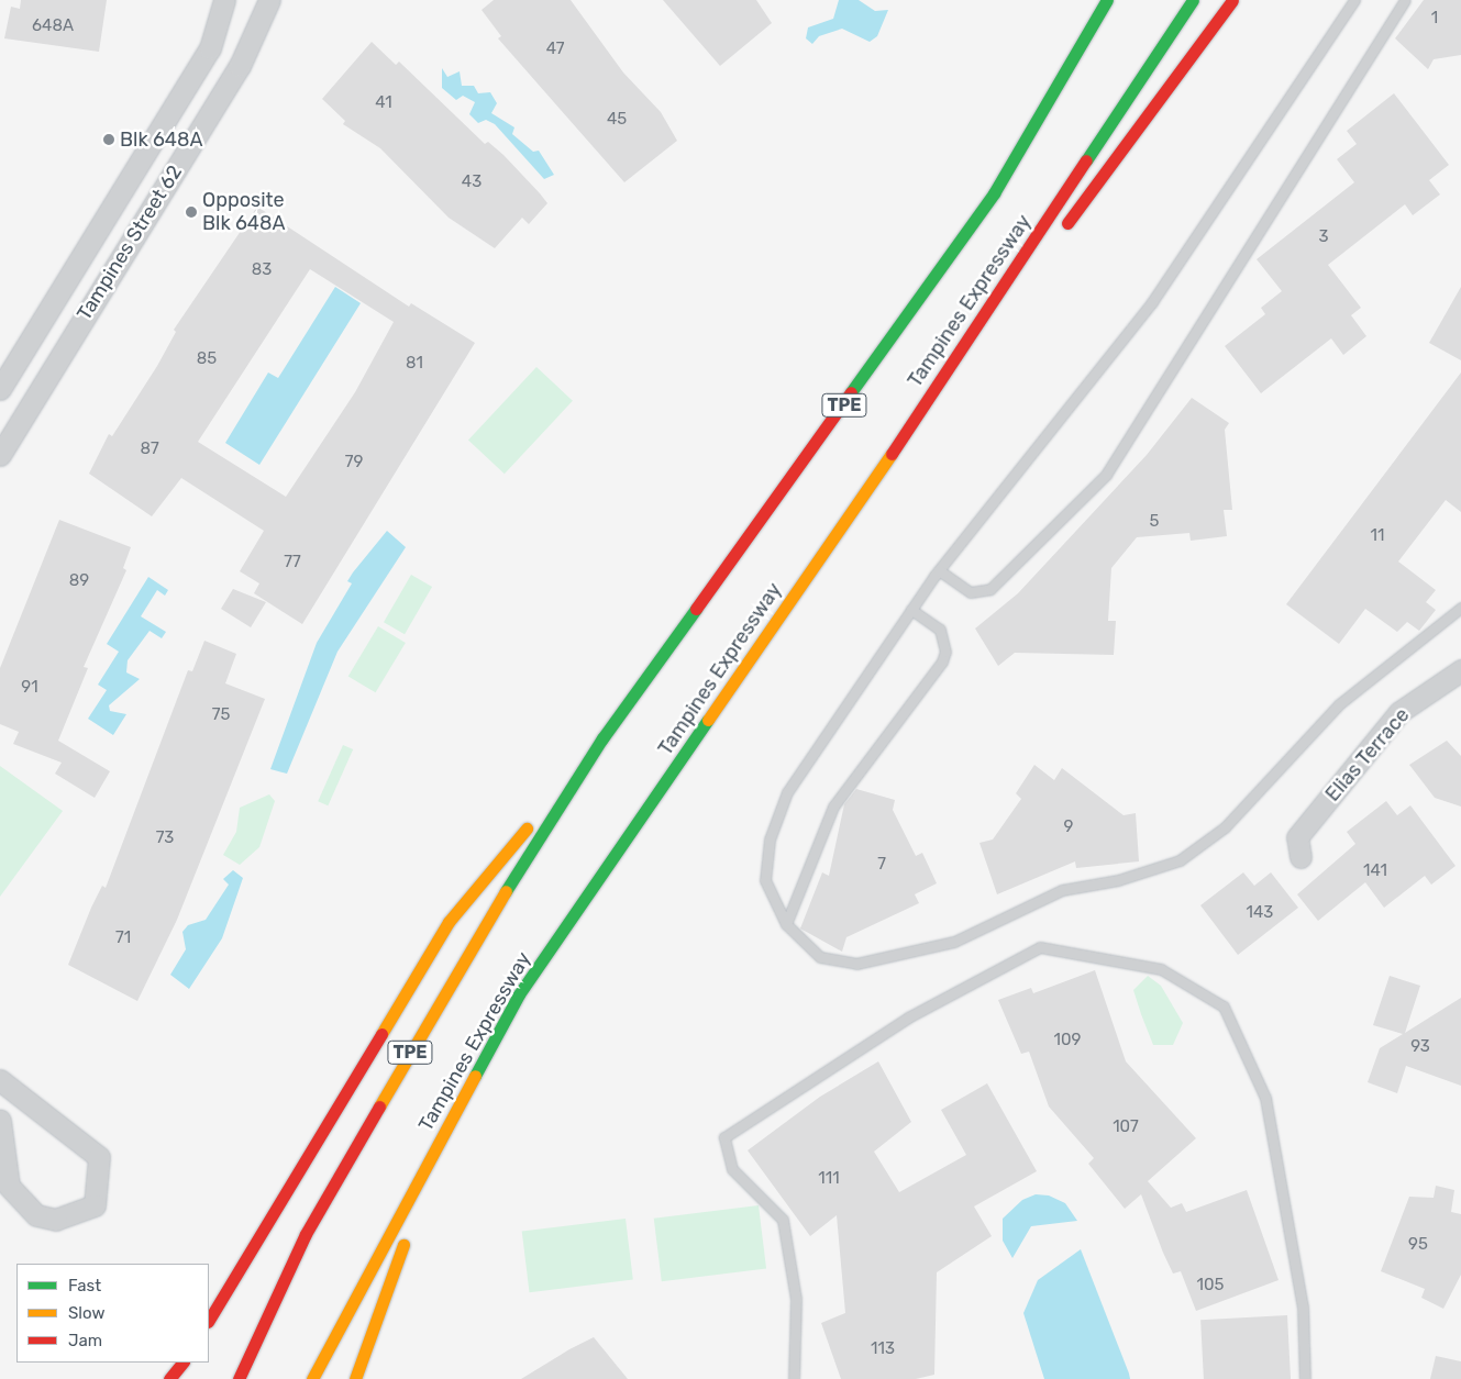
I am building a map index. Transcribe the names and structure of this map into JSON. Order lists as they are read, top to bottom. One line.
{"streets":{"highway":["Tampines Expressway","TPE"],"street":["Tampines Street 62","Elias Terrace"]},"places":["Blk 648A","Opposite Blk 648A"],"house_numbers":["1","648A","47","41","45","43","3","83","85","81","87","79","5","11","77","89","91","75","9","73","7","141","143","71","109","93","107","111","95","105","113"],"legend":["Fast","Slow","Jam"]}
